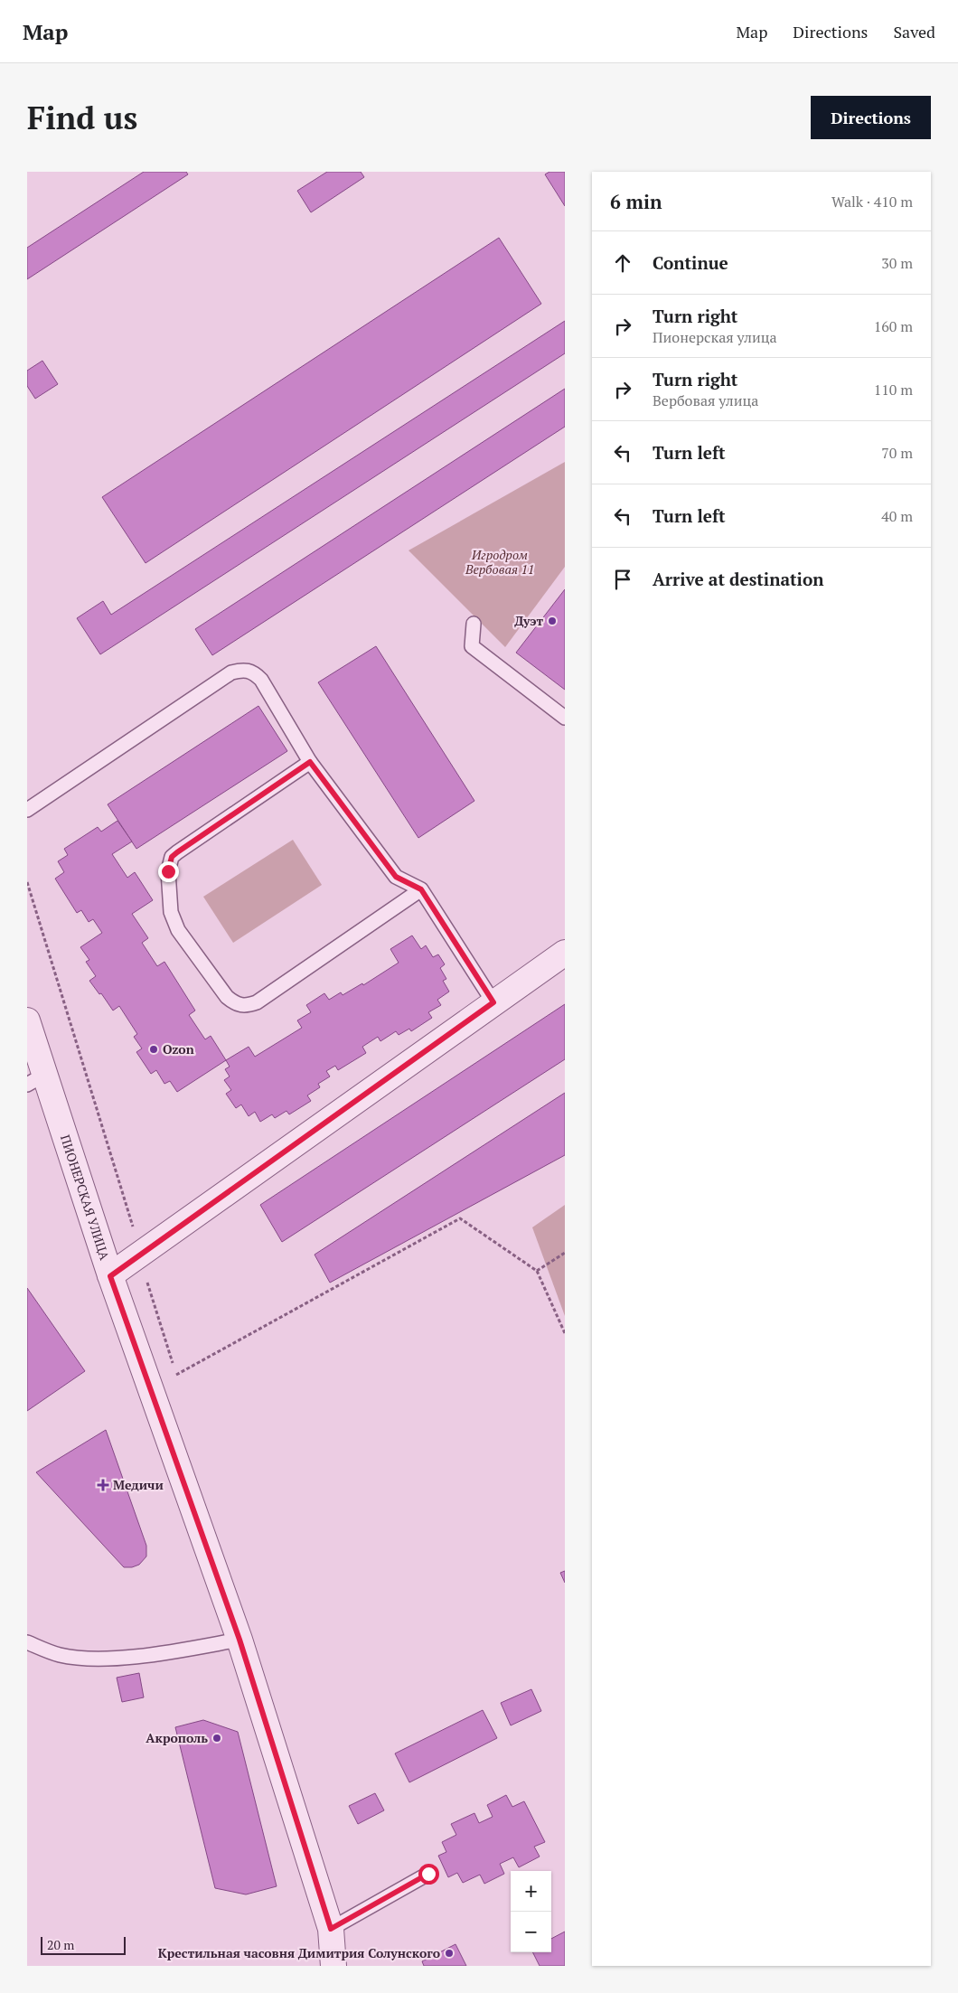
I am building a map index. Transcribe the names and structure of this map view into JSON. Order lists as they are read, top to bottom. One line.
{"streets":{"street":["ПИОНЕРСКАЯ УЛИЦА"]},"parks":["Игродром Вербовая 11"],"places":{"other":["Дуэт","Ozon","Акрополь","Крестильная часовня Димитрия Солунского"],"health":["Медичи"]},"scale_bar":"20 m","page":{"header":"Map","nav":["Map","Directions","Saved"],"buttons":"Directions","title":"Find us","heading":["6 min","Walk · 410 m"],"list":[["Continue","30 m"],["Turn right","Пионерская улица","160 m"],["Turn right","Вербовая улица","110 m"],["Turn left","70 m"],["Turn left","40 m"],"Arrive at destination"],"map_buttons":["+","−"],"scale":"20 m"}}
